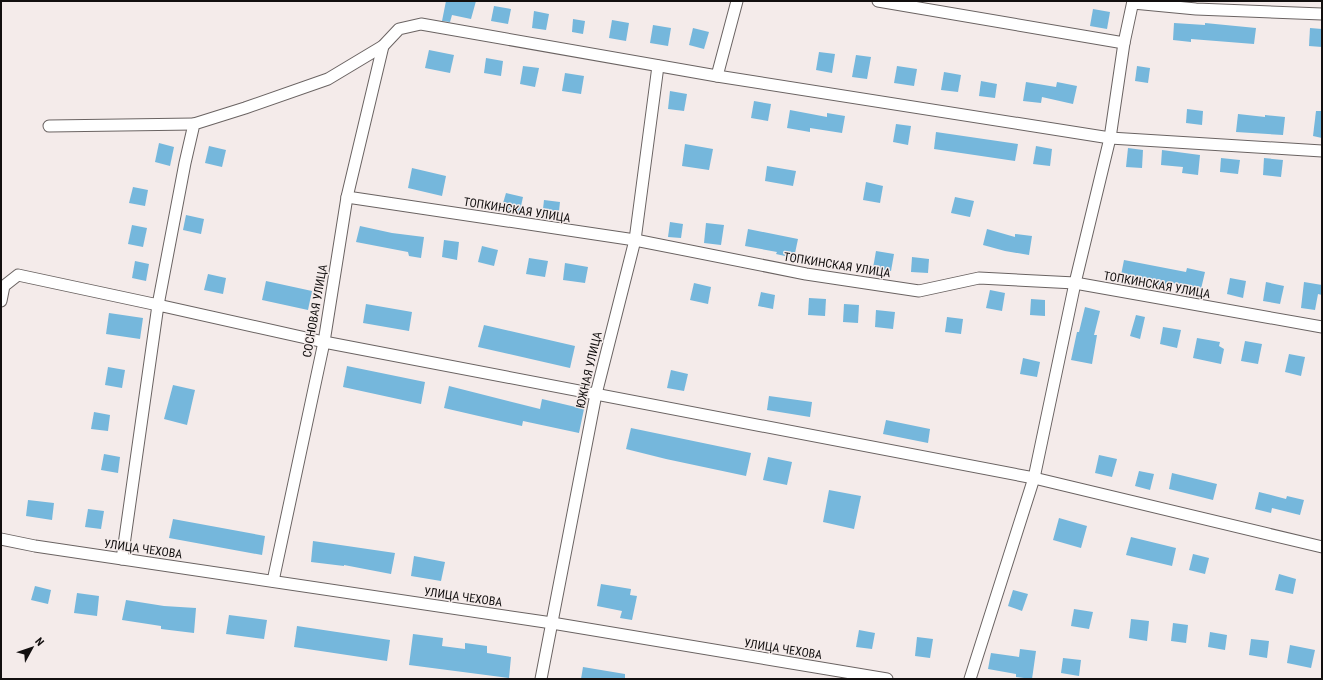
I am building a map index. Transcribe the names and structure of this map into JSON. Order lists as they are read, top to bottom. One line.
{"streets":{"street":["ТОПКИНСКАЯ УЛИЦА","СОСНОВАЯ УЛИЦА","ЮЖНАЯ УЛИЦА","УЛИЦА ЧЕХОВА"]},"crossings":[["ТОПКИНСКАЯ УЛИЦА","СОСНОВАЯ УЛИЦА"],["ТОПКИНСКАЯ УЛИЦА","ЮЖНАЯ УЛИЦА"],["СОСНОВАЯ УЛИЦА","УЛИЦА ЧЕХОВА"],["ЮЖНАЯ УЛИЦА","УЛИЦА ЧЕХОВА"]],"north":"top right"}
